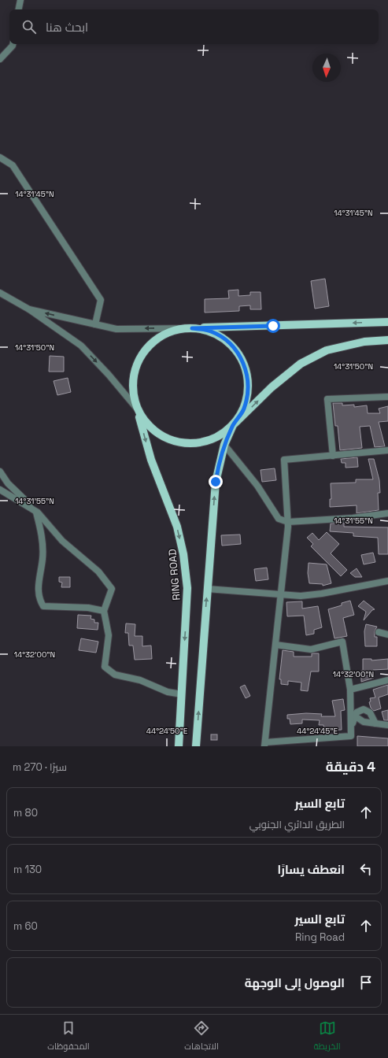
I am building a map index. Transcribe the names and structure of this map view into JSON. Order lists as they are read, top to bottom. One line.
{"streets":{"main road":["RING ROAD"]},"north":"bottom","page":{"search":"ابحث هنا","heading":["4 دقيقة","سيرًا · 270 m"],"list":[["تابع السير","الطريق الدائري الجنوبي","80 m"],["انعطف يسارًا","130 m"],["تابع السير","Ring Road","60 m"],"الوصول إلى الوجهة"],"nav":["الخريطة","الاتجاهات","المحفوظات"]},"coordinates":["14°31'45\"N","14°31'50\"N","14°31'55\"N","14°32'00\"N","44°24'50\"E","44°24'45\"E"]}
